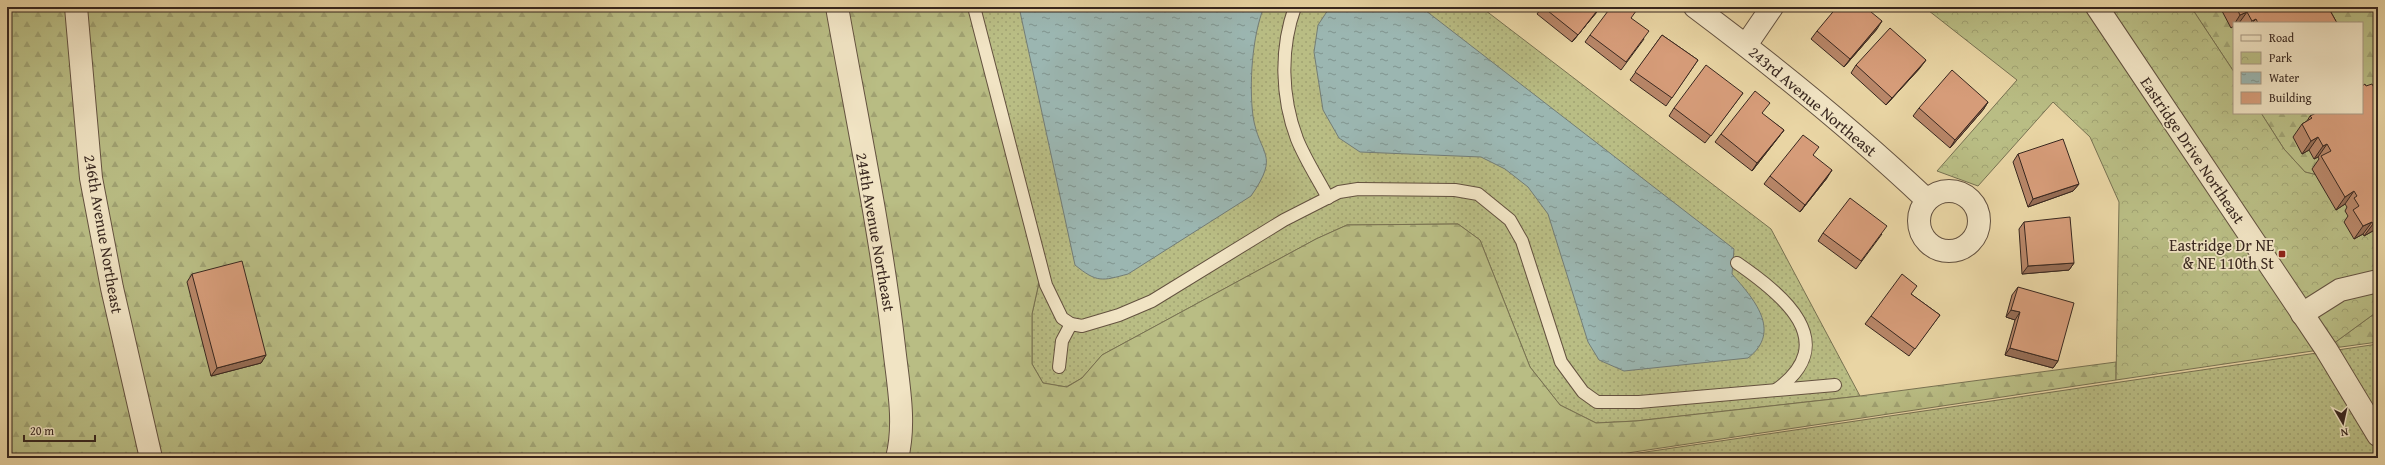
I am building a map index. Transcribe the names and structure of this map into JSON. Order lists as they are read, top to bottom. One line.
{"streets":{"street":["243rd Avenue Northeast","Eastridge Drive Northeast","244th Avenue Northeast","246th Avenue Northeast"]},"places":{"transit":["Eastridge Dr NE & NE 110th St"]},"legend":["Road","Park","Water","Building"],"scale_bar":"20 m","north":"bottom"}
